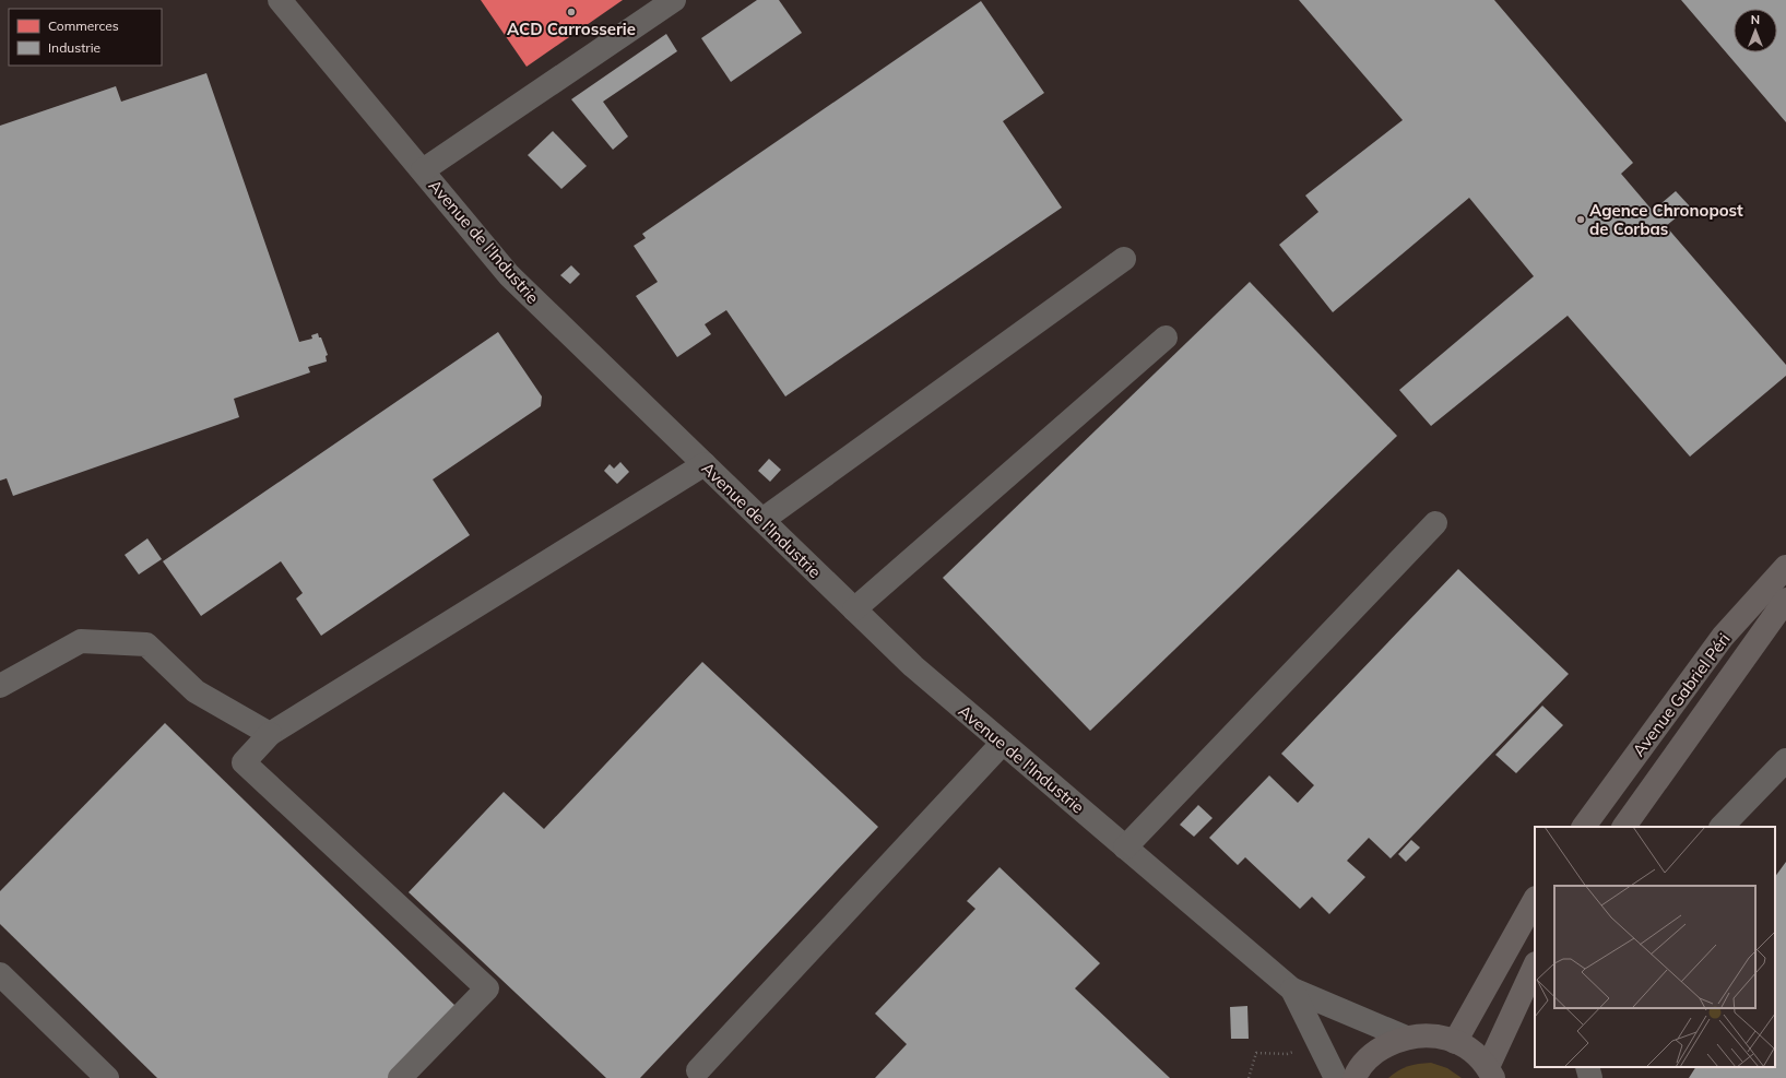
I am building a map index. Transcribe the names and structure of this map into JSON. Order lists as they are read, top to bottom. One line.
{"streets":{"main road":["Avenue Gabriel Péri"],"street":["Avenue de l'Industrie"]},"places":["ACD Carrosserie","Agence Chronopost de Corbas"],"legend":["Commerces","Industrie"],"north":"top"}
